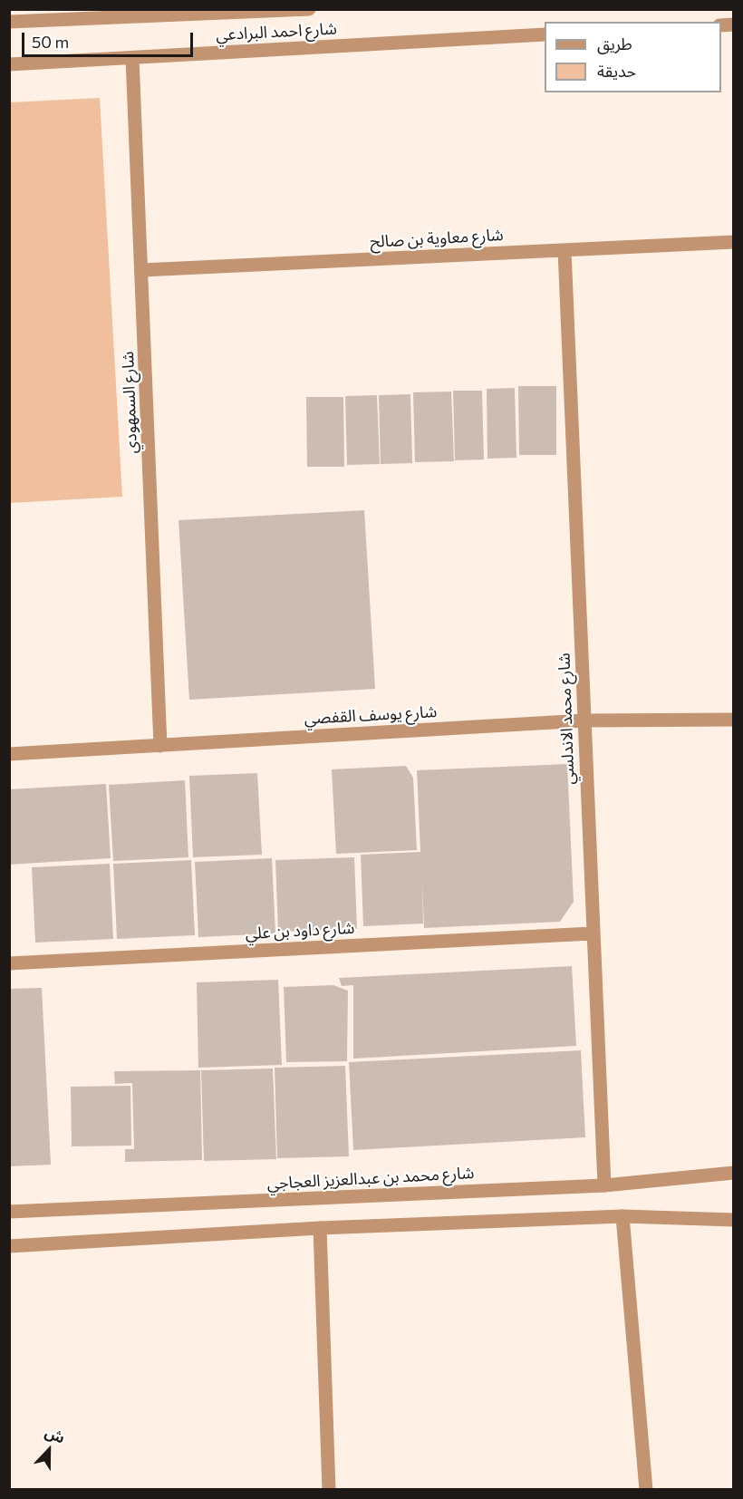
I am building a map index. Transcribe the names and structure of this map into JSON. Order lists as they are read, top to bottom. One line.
{"streets":{"street":["شارع احمد البرادعي","شارع معاوية بن صالح","شارع السمهودي","شارع يوسف القفصي","شارع محمد الاندلسي","شارع داود بن علي","شارع محمد بن عبدالعزيز العجاجي"]},"crossings":[["شارع احمد البرادعي","شارع السمهودي"],["شارع معاوية بن صالح","شارع السمهودي"],["شارع معاوية بن صالح","شارع محمد الاندلسي"],["شارع السمهودي","شارع يوسف القفصي"],["شارع يوسف القفصي","شارع محمد الاندلسي"],["شارع محمد الاندلسي","شارع داود بن علي"],["شارع محمد الاندلسي","شارع محمد بن عبدالعزيز العجاجي"]],"legend":["طريق","حديقة"],"scale_bar":"50 m","north":"top"}
